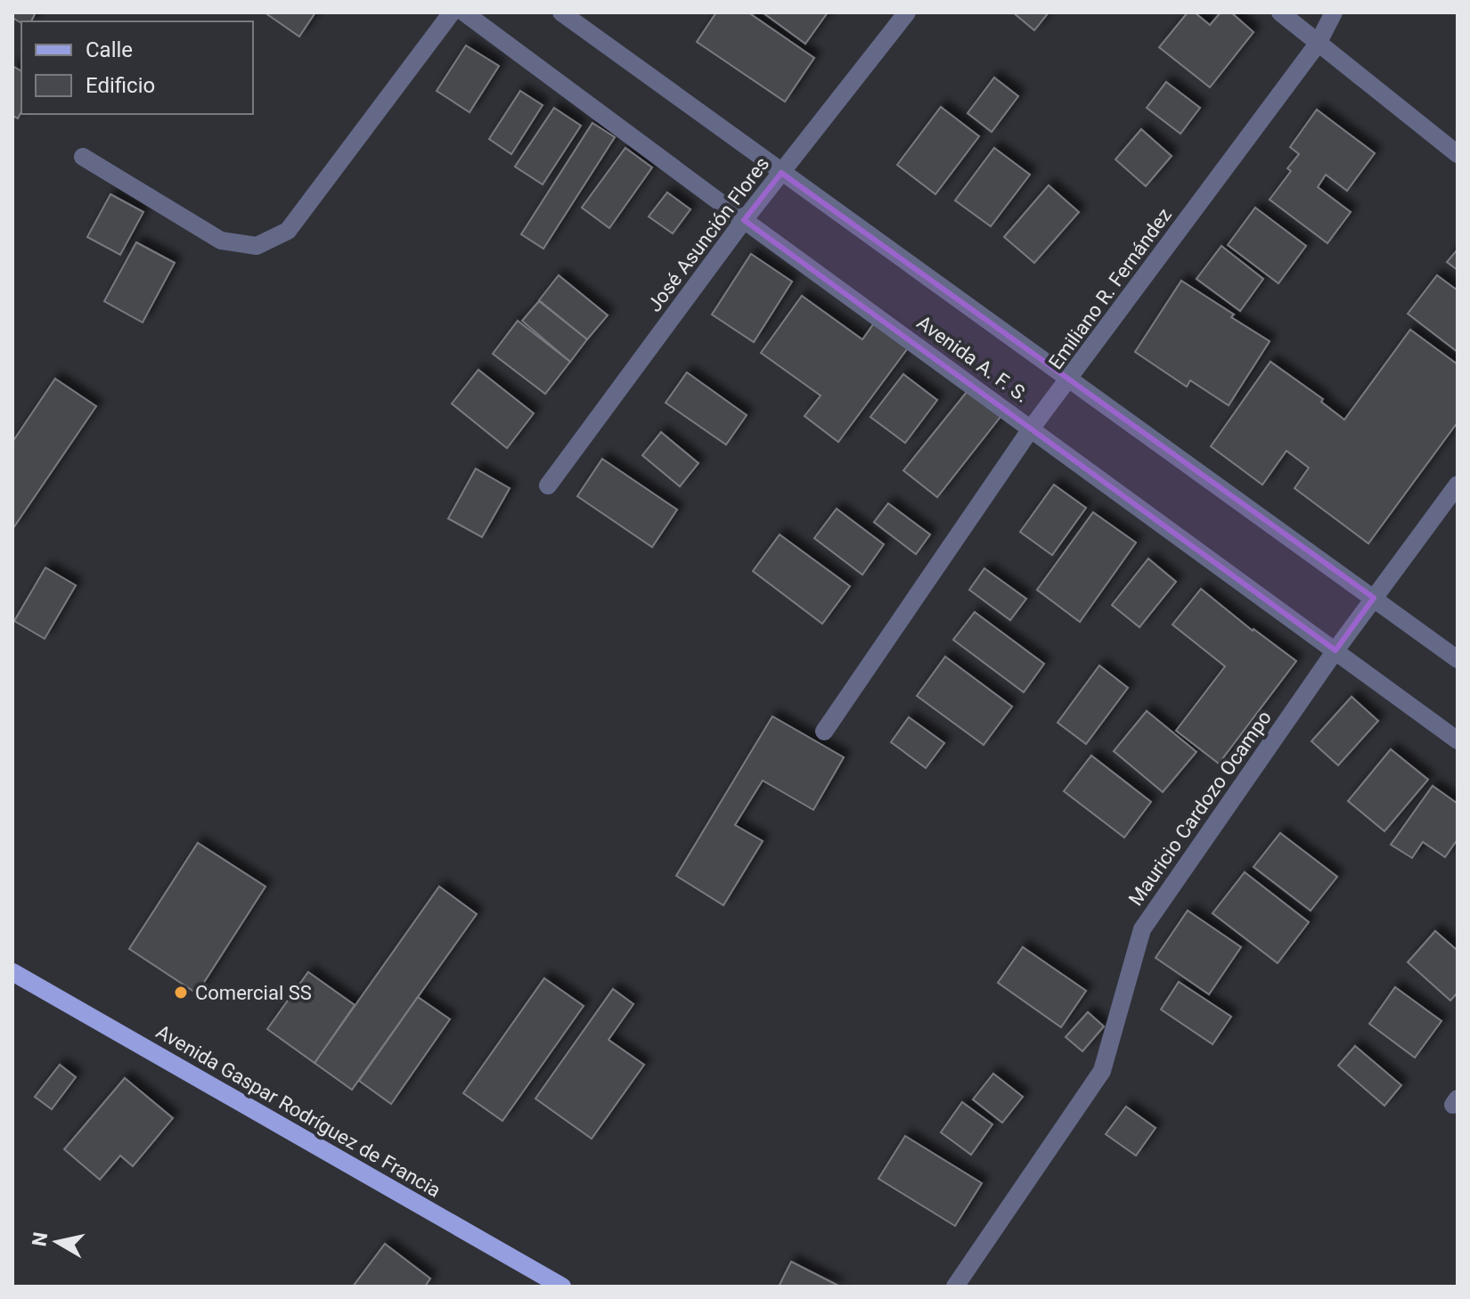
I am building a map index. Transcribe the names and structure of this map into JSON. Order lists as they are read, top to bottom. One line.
{"streets":{"main road":["Avenida Gaspar Rodríguez de Francia"],"street":["José Asunción Flores","Emiliano R. Fernández","Avenida A. F. S.","Mauricio Cardozo Ocampo"]},"crossings":[["José Asunción Flores","Avenida A. F. S."],["Emiliano R. Fernández","Avenida A. F. S."],["Avenida A. F. S.","Mauricio Cardozo Ocampo"]],"places":["Comercial SS"],"legend":["Calle","Edificio"],"north":"left"}
